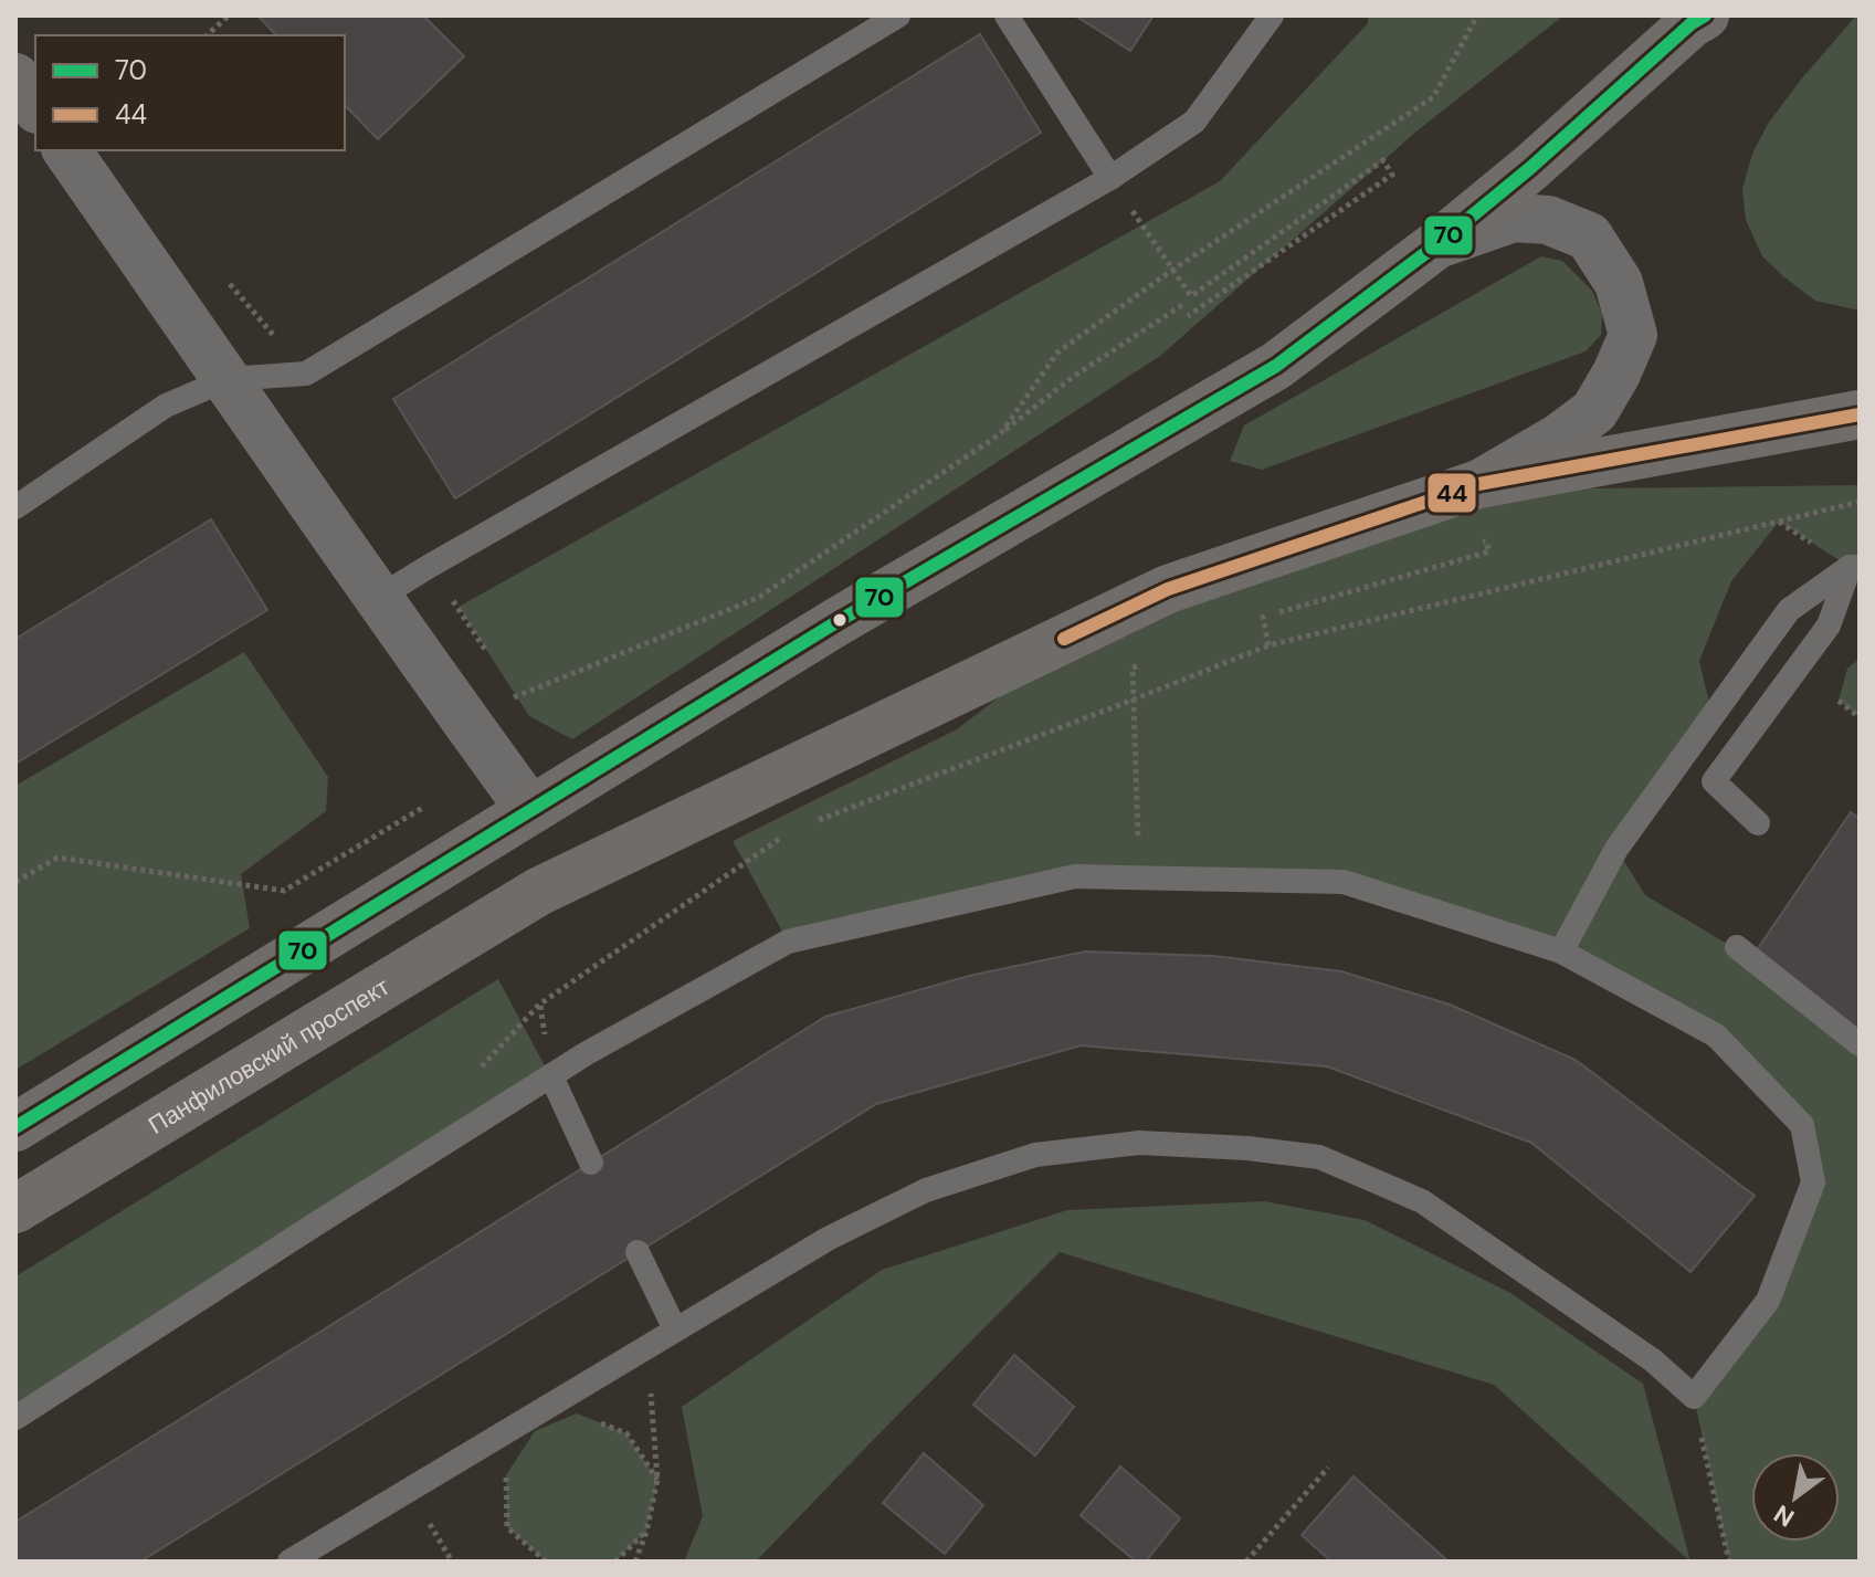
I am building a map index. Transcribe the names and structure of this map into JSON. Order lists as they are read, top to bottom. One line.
{"streets":{"main road":["Панфиловский проспект"]},"lines":["transit line 70","transit line 44"],"legend":["70","44"],"north":"bottom left"}
